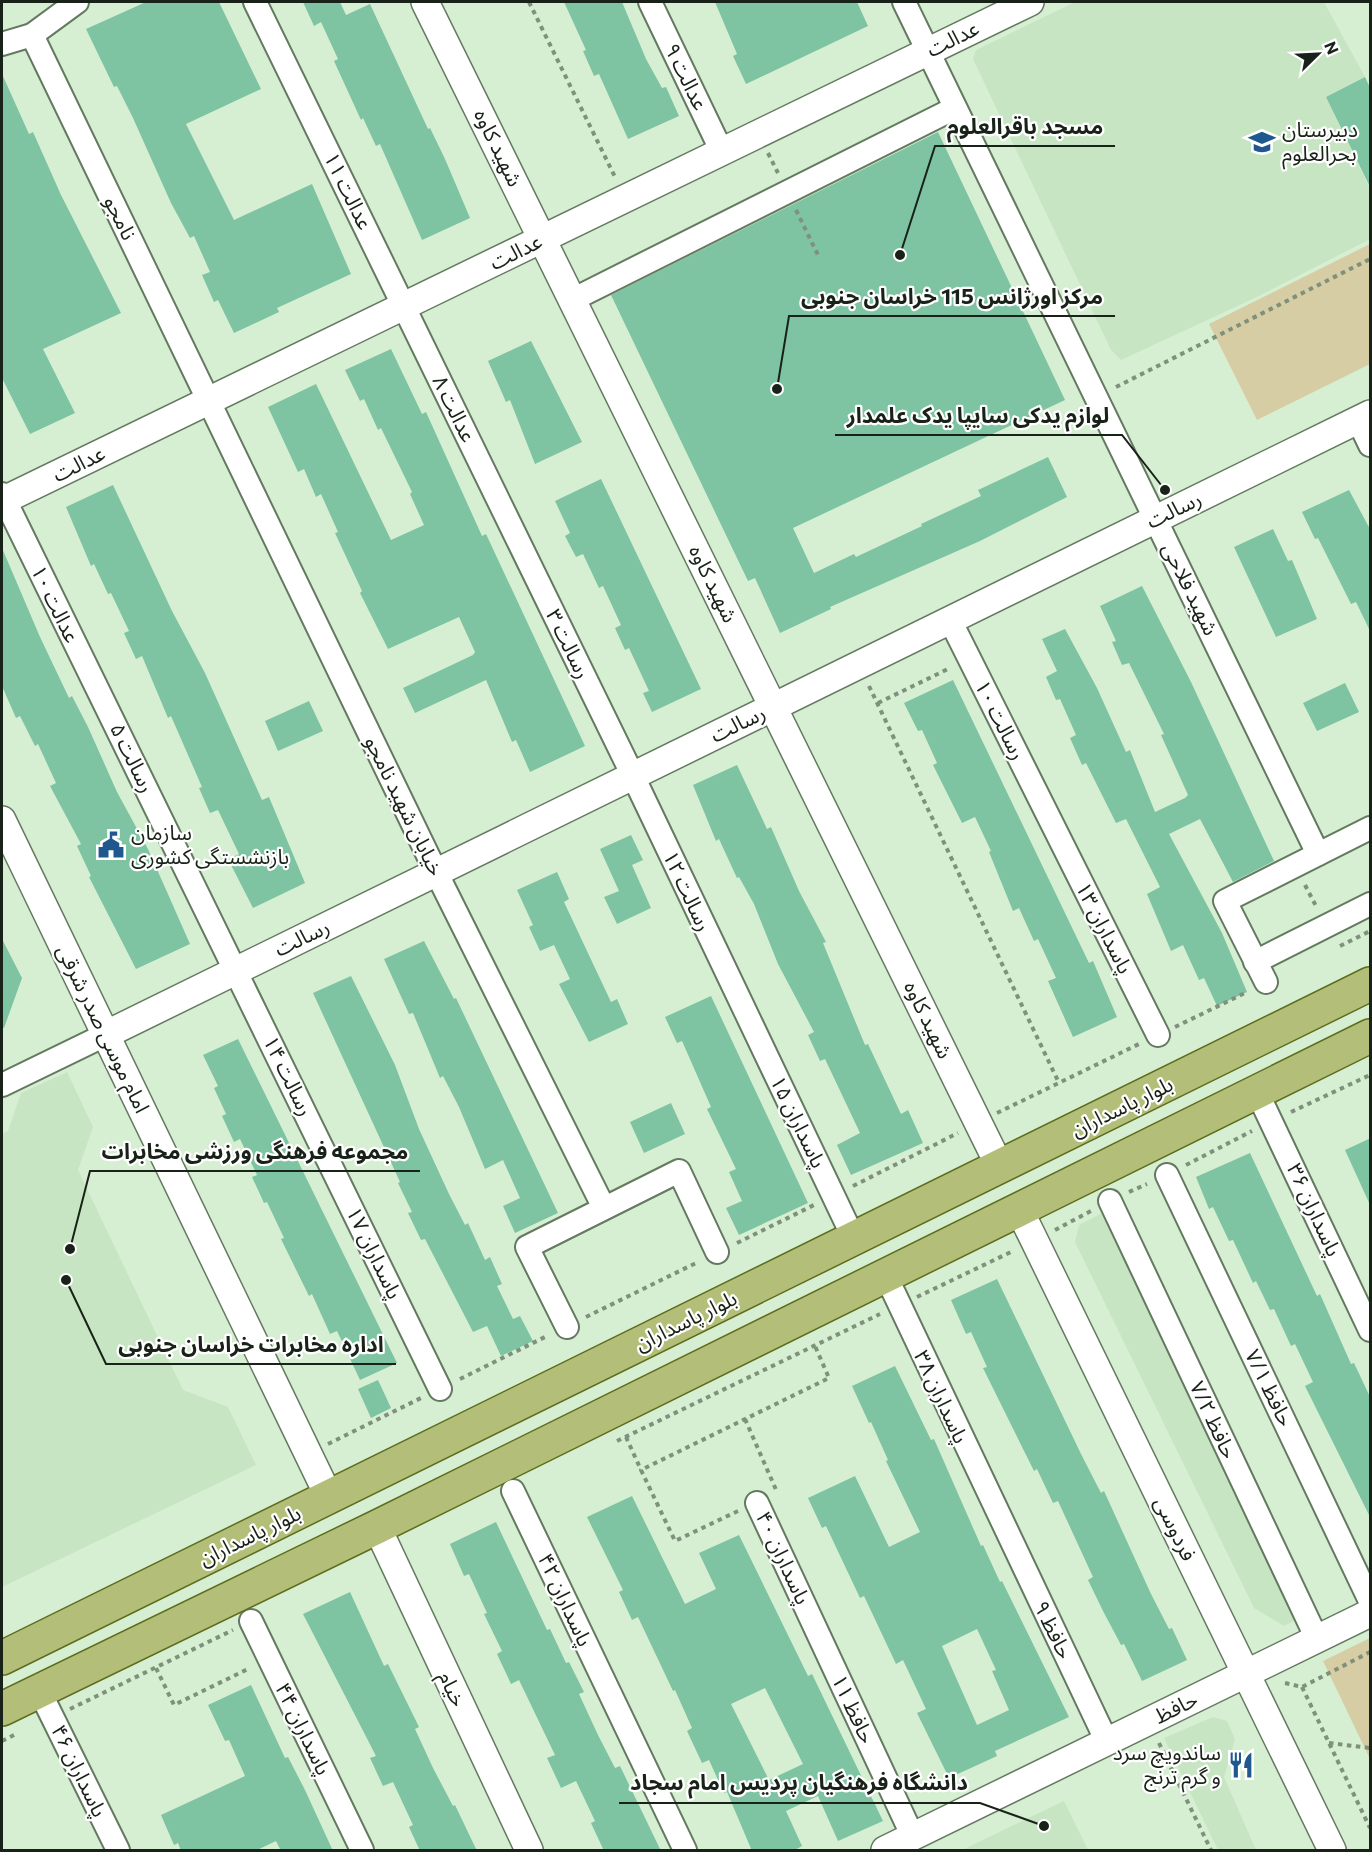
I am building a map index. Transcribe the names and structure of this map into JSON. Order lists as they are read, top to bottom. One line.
{"streets":{"main road":["بلوار پاسداران"],"street":["عدالت","عدالت ۹","شهید کاوه","عدالت ۱۱","نامجو","عدالت ۸","رسالت","شهید فلاحی","عدالت ۱۰","رسالت ۳","رسالت ۱۰","رسالت ۵","خیابان شهید نامجو","رسالت ۱۲","پاسداران ۱۳","امام موسی صدر شرقی","رسالت ۱۴","پاسداران ۱۵","پاسداران ۳۶","پاسداران ۱۷","حافظ ۷/۱","پاسداران ۳۸","حافظ ۷/۲","فردوسی","پاسداران ۴۰","پاسداران ۴۲","حافظ ۹","خیام","حافظ","حافظ ۱۱","پاسداران ۴۴","پاسداران ۴۶"]},"crossings":[["عدالت","عدالت ۹"],["عدالت","شهید کاوه"],["عدالت","عدالت ۱۱"],["عدالت","نامجو"],["عدالت","عدالت ۸"],["عدالت","شهید فلاحی"],["عدالت","عدالت ۱۰"],["عدالت","خیابان شهید نامجو"],["شهید کاوه","رسالت"],["شهید کاوه","بلوار پاسداران"],["عدالت ۱۱","عدالت ۸"],["نامجو","خیابان شهید نامجو"],["عدالت ۸","رسالت ۳"],["رسالت","شهید فلاحی"],["رسالت","رسالت ۳"],["رسالت","رسالت ۱۰"],["رسالت","رسالت ۵"],["رسالت","خیابان شهید نامجو"],["رسالت","رسالت ۱۲"],["رسالت","امام موسی صدر شرقی"],["رسالت","رسالت ۱۴"],["عدالت ۱۰","رسالت ۵"],["رسالت ۳","رسالت ۱۲"],["رسالت ۱۰","پاسداران ۱۳"],["رسالت ۵","رسالت ۱۴"],["رسالت ۱۲","پاسداران ۱۵"],["امام موسی صدر شرقی","بلوار پاسداران"],["رسالت ۱۴","پاسداران ۱۷"],["بلوار پاسداران","پاسداران ۱۵"],["پاسداران ۳۸","حافظ ۹"],["حافظ ۷/۲","حافظ"],["فردوسی","حافظ"],["پاسداران ۴۰","حافظ ۱۱"],["حافظ ۹","حافظ"],["حافظ","حافظ ۱۱"]],"places":{"school or university":["دبیرستان بحرالعلوم"],"other":["مسجد باقرالعلوم","مرکز اورژانس 115 خراسان جنوبی","لوازم یدکی سایپا یدک علمدار","مجموعه فرهنگی ورزشی مخابرات","اداره مخابرات خراسان جنوبی","دانشگاه فرهنگیان پردیس امام سجاد"],"public building":["سازمان بازنشستگی کشوری"],"restaurant":["ساندویچ سرد و گرم ترنج"]},"north":"top right"}
